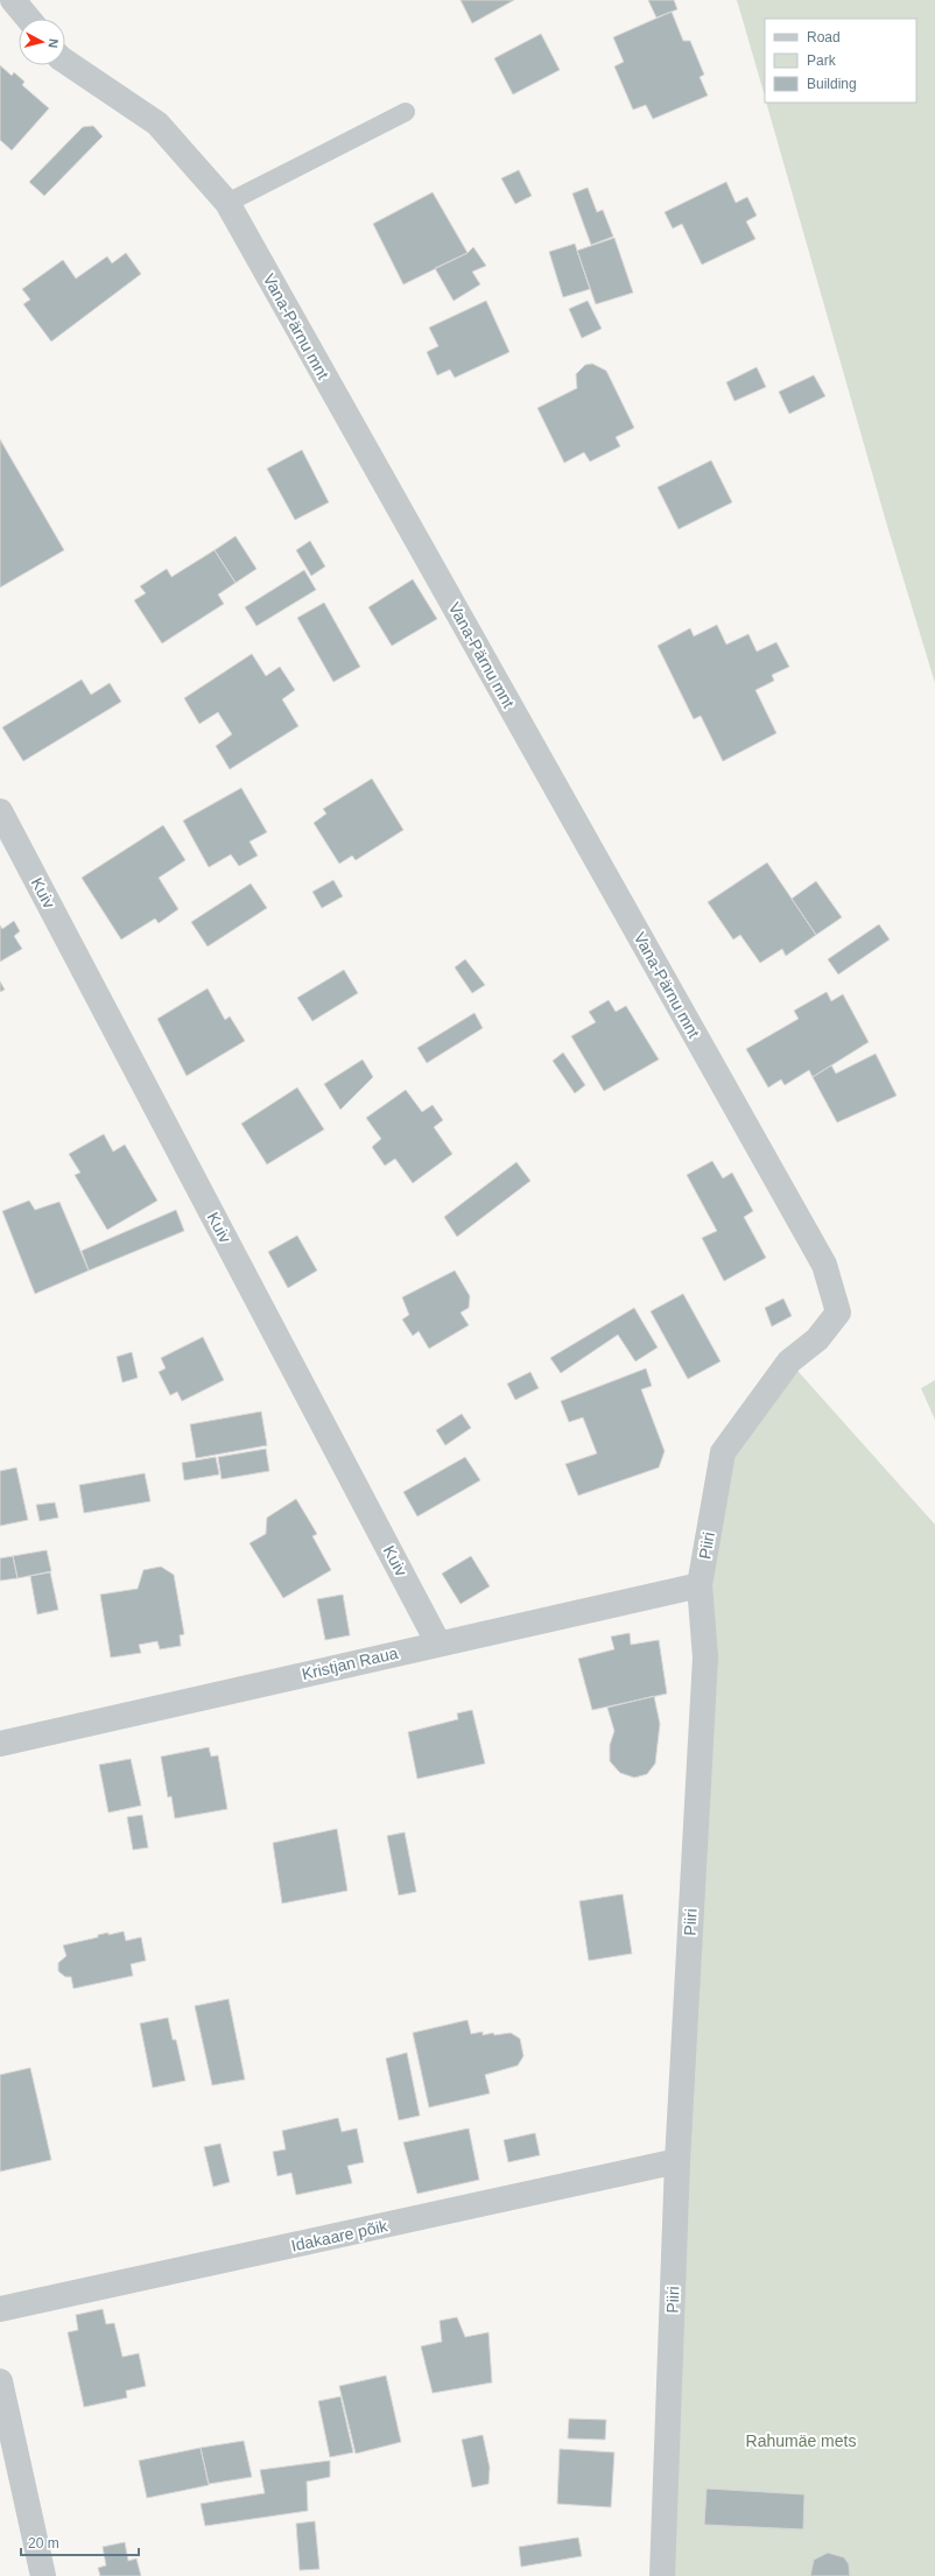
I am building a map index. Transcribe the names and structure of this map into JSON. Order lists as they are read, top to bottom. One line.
{"streets":{"street":["Vana-Pärnu mnt","Kuiv","Piiri","Kristjan Raua","Idakaare põik"]},"crossings":[["Vana-Pärnu mnt","Piiri"],["Kuiv","Kristjan Raua"],["Piiri","Kristjan Raua"],["Piiri","Idakaare põik"]],"parks":["Rahumäe mets"],"legend":["Road","Park","Building"],"scale_bar":"20 m","north":"right"}
